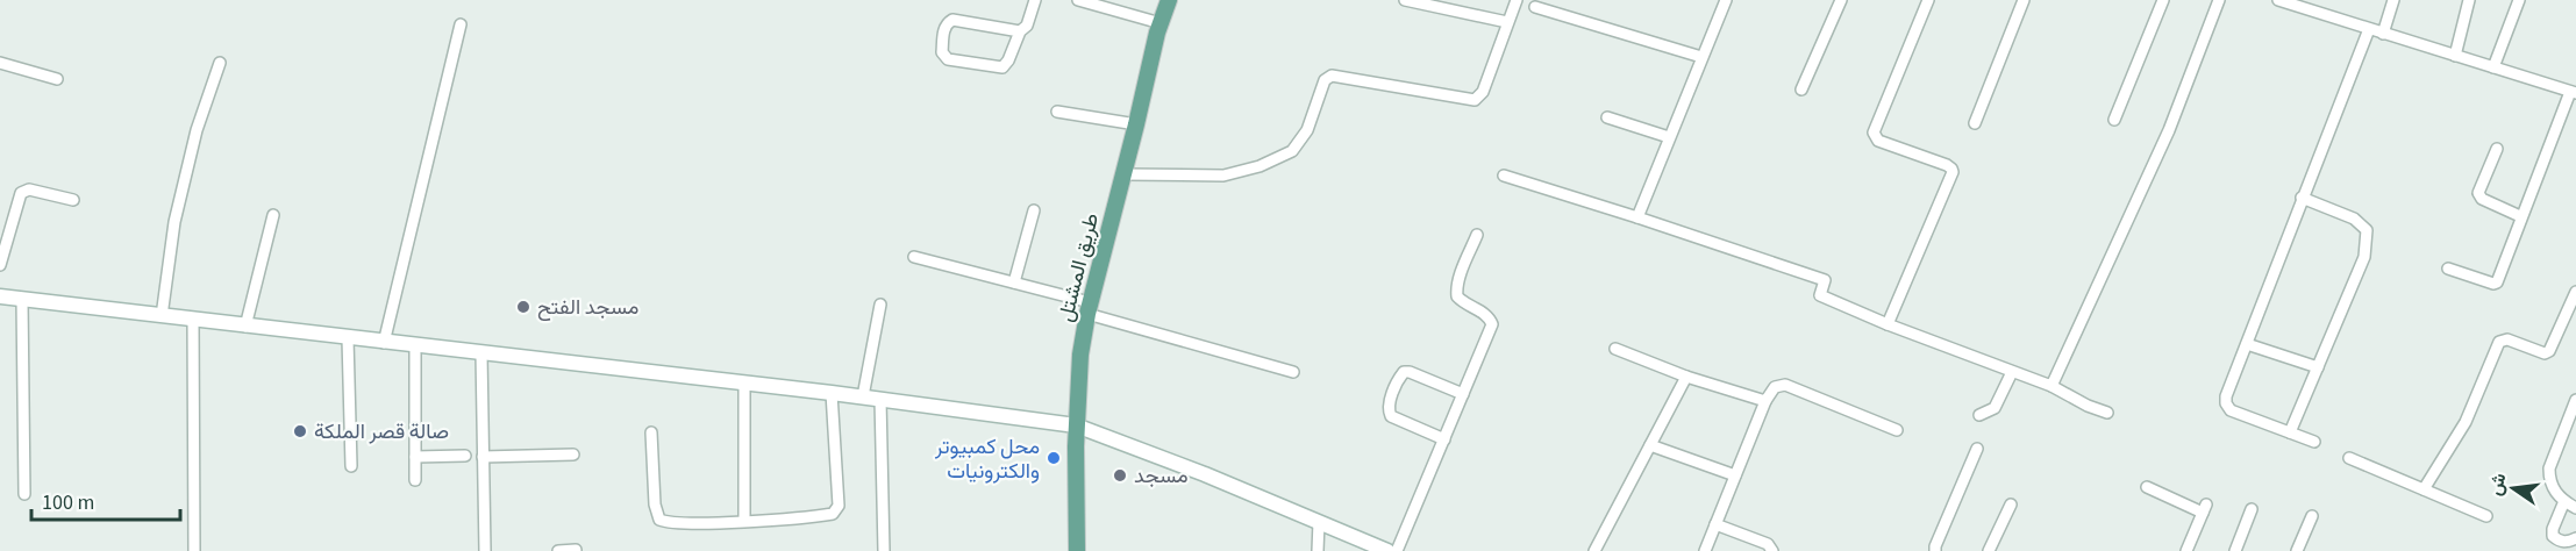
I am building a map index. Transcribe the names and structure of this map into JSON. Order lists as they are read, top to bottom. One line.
{"streets":{"main road":["طريق المشتل"]},"places":["مسجد الفتح","صالة قصر الملكة","محل كمبيوتر والكترونيات","مسجد"],"scale_bar":"100 m","north":"left"}
